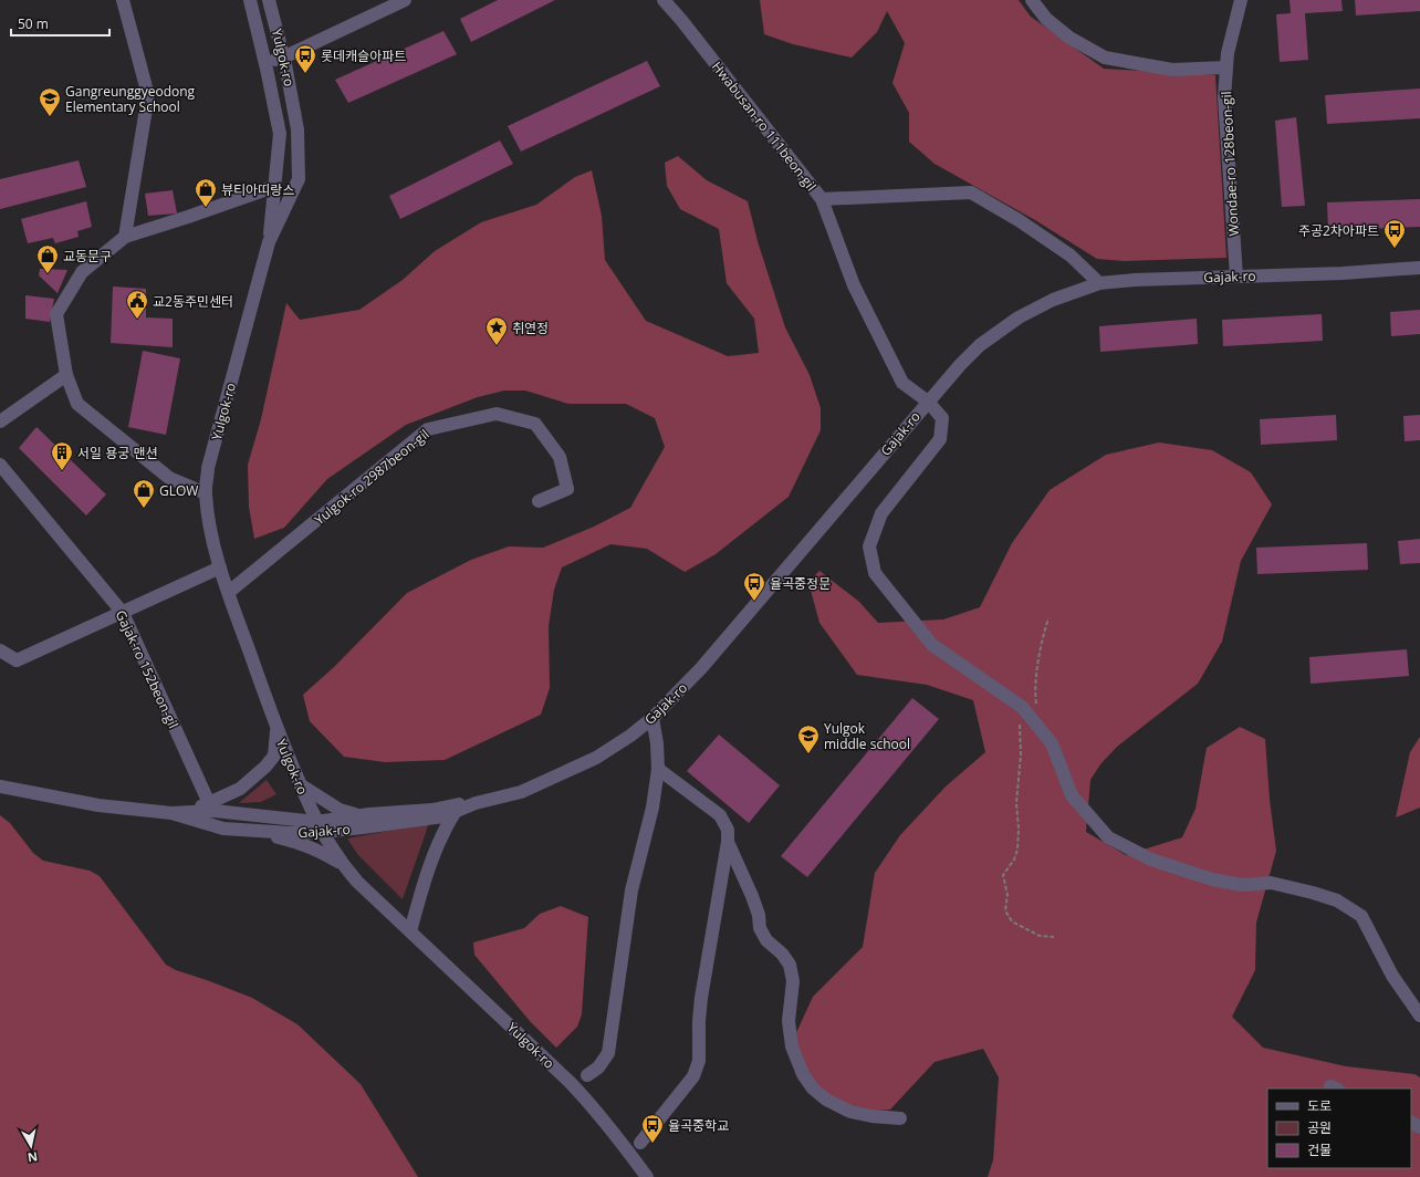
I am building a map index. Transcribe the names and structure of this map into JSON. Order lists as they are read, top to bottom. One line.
{"streets":{"street":["Yulgok-ro","Hwabusan-ro 111beon-gil","Wondae-ro 128beon-gil","Gajak-ro","Yulgok-ro 2987beon-gil","Gajak-ro 152beon-gil"]},"crossings":[["Yulgok-ro","Gajak-ro"],["Yulgok-ro","Yulgok-ro 2987beon-gil"],["Hwabusan-ro 111beon-gil","Gajak-ro"],["Wondae-ro 128beon-gil","Gajak-ro"]],"places":{"bus stop":["롯데캐슬아파트","주공2차아파트","율곡중정문","율곡중학교"],"school or university":["Gangreunggyeodong Elementary School","Yulgok middle school"],"shop":["뷰티아띠랑스","교동문구","GLOW"],"public building":["교2동주민센터"],"place":["취연정"],"building":["서일 용궁 맨션"]},"legend":["도로","공원","건물"],"scale_bar":"50 m","north":"bottom"}
